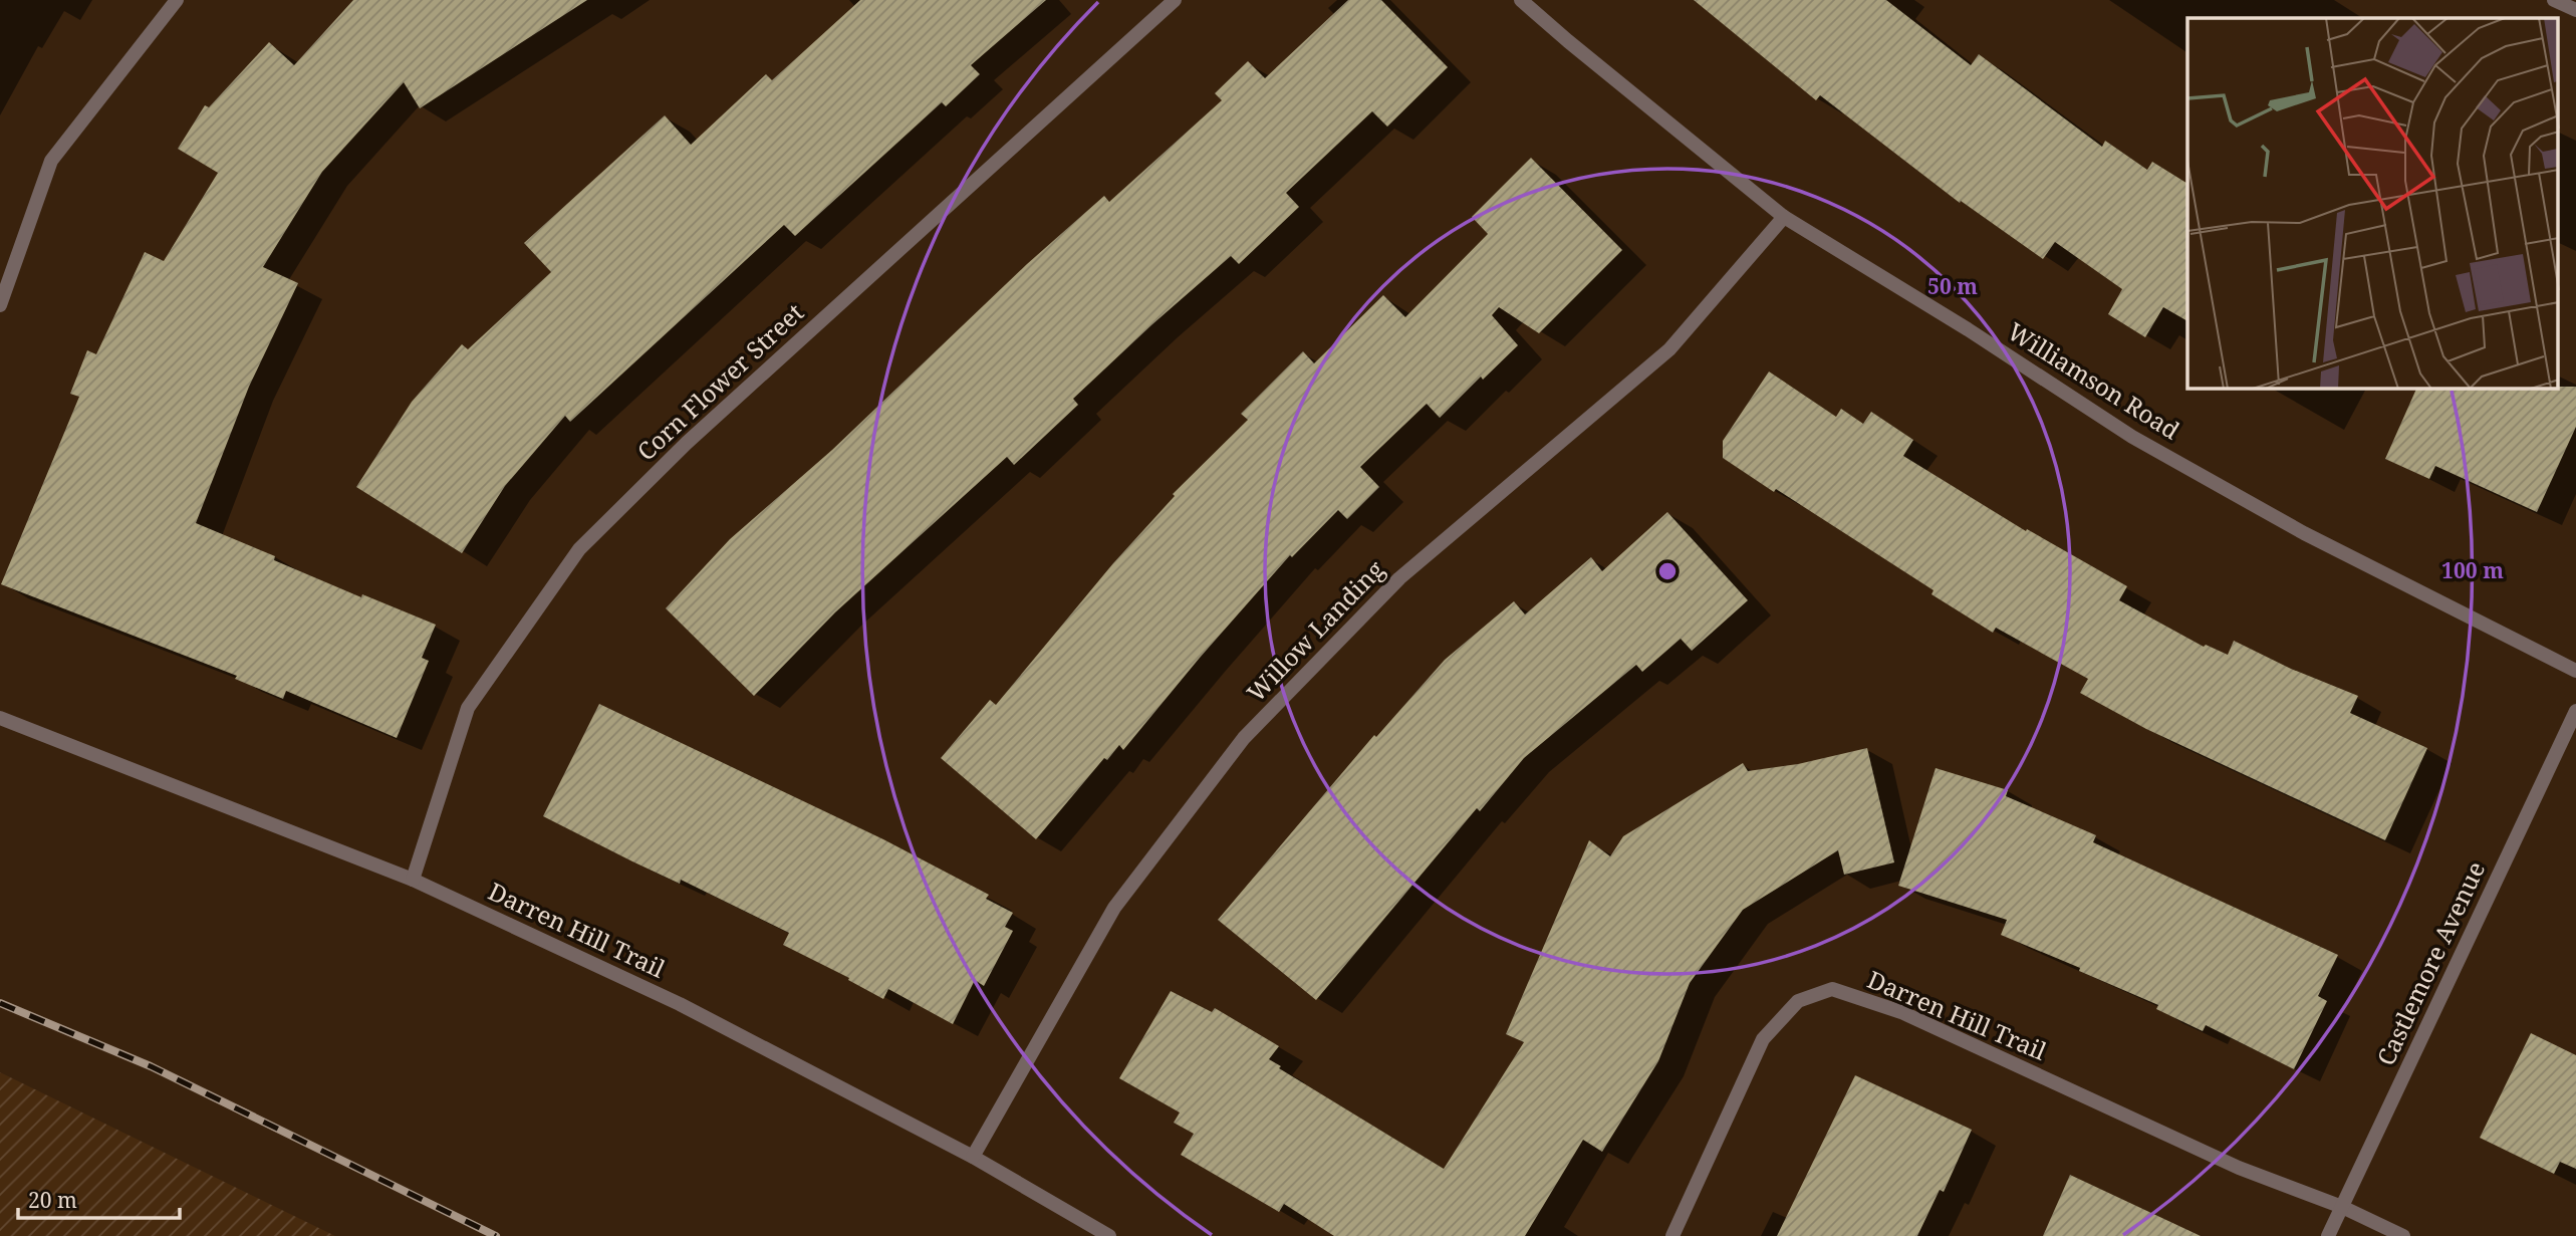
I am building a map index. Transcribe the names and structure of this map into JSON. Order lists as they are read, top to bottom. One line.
{"streets":{"street":["Williamson Road","Corn Flower Street","Willow Landing","Darren Hill Trail","Castlemore Avenue"]},"crossings":[["Williamson Road","Willow Landing"],["Corn Flower Street","Darren Hill Trail"],["Willow Landing","Darren Hill Trail"],["Darren Hill Trail","Castlemore Avenue"]],"scale_bar":"20 m","rings":["50 m","100 m"]}
